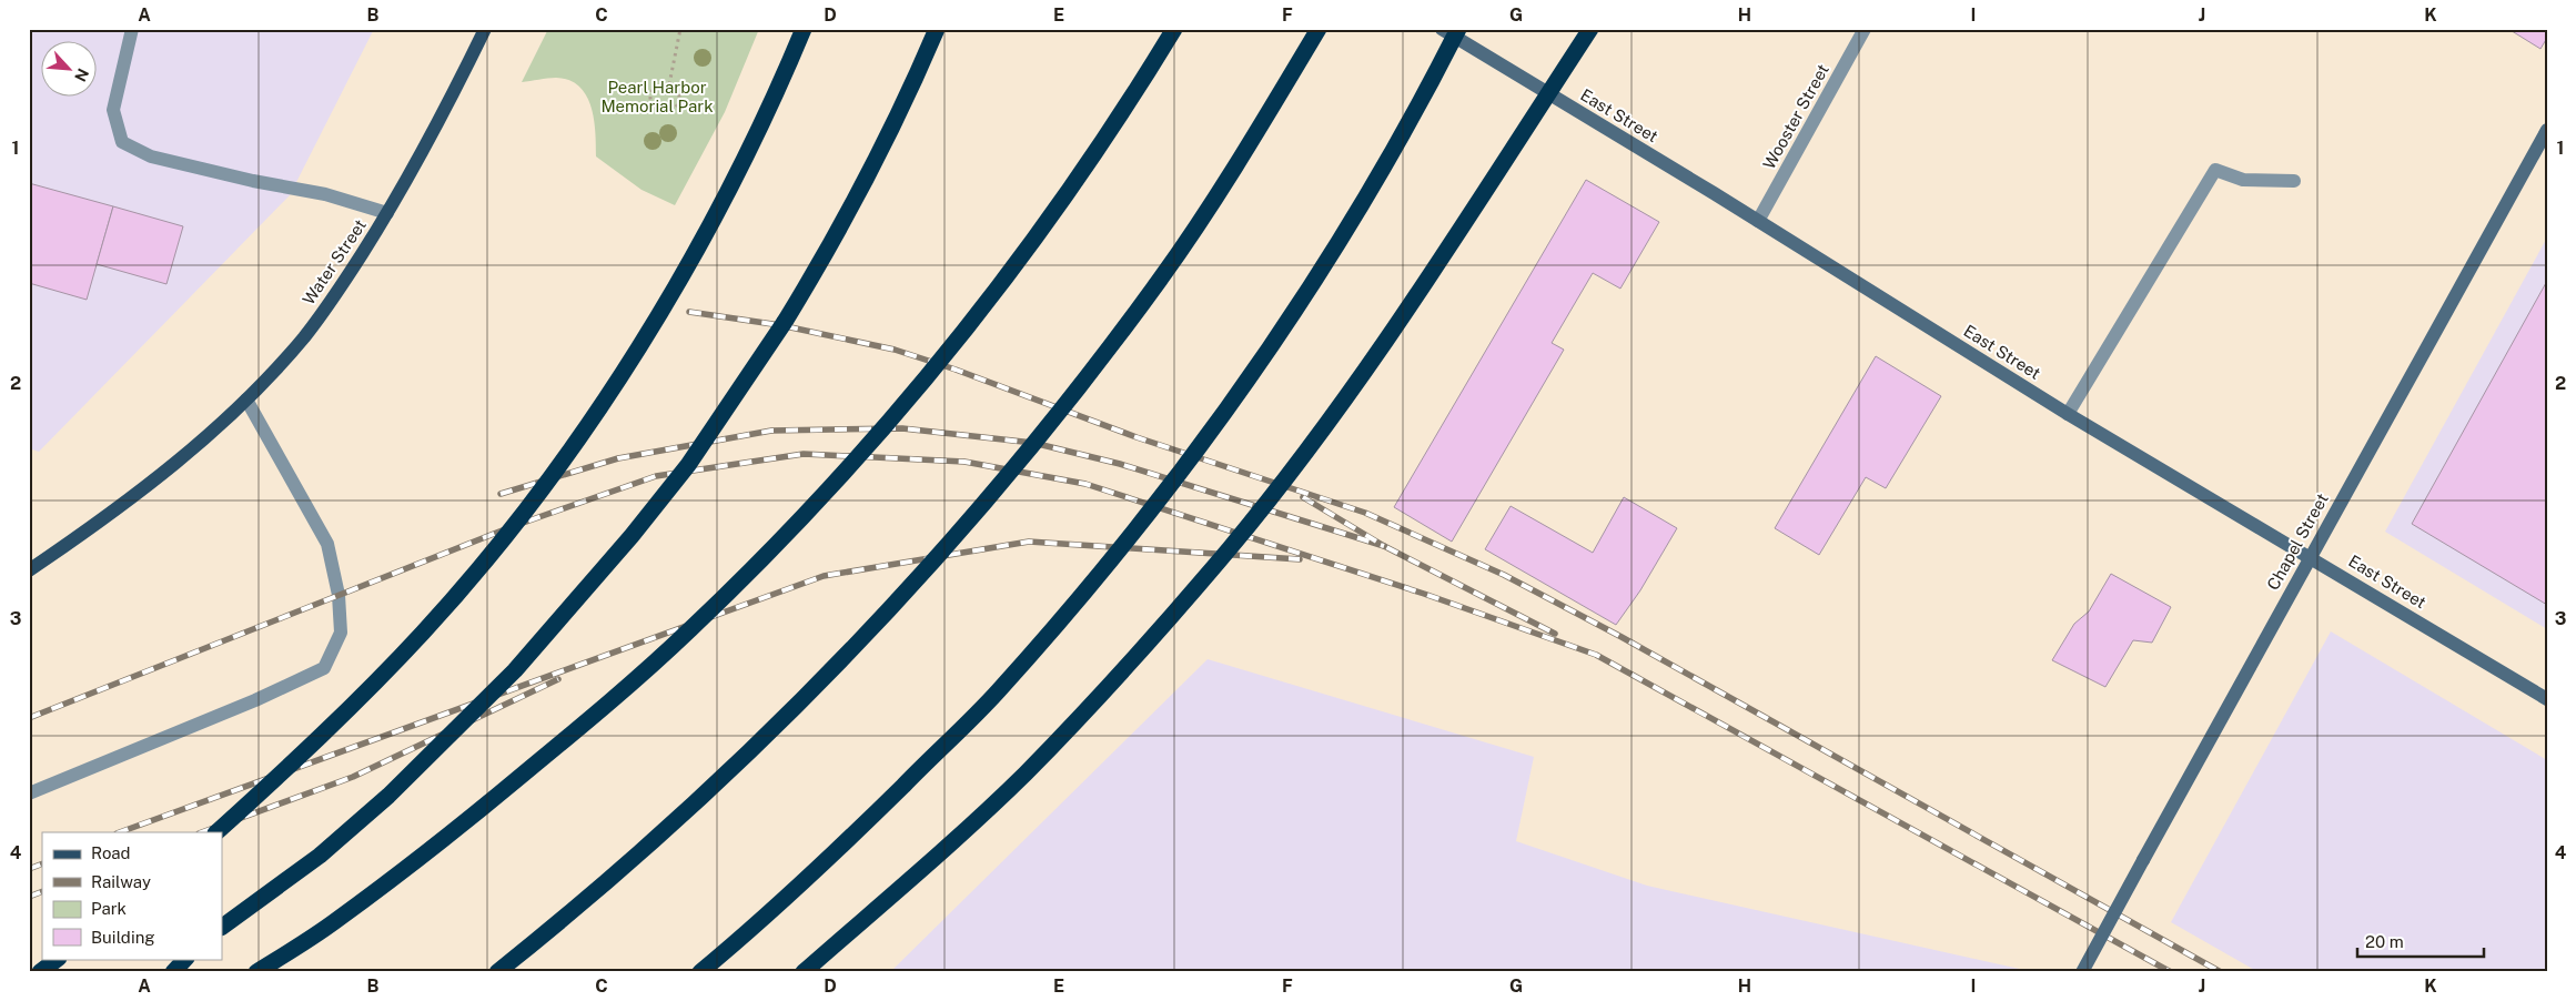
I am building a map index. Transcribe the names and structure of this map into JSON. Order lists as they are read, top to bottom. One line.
{"streets":{"main road":["East Street","Water Street","Chapel Street"],"street":["Wooster Street"]},"crossings":[["East Street","Wooster Street"],["East Street","Chapel Street"]],"parks":["Pearl Harbor Memorial Park"],"legend":["Road","Railway","Park","Building"],"scale_bar":"20 m","north":"bottom right","grid":{"columns":["A","B","C","D","E","F","G","H","I","J","K"],"rows":["1","2","3","4"]}}
